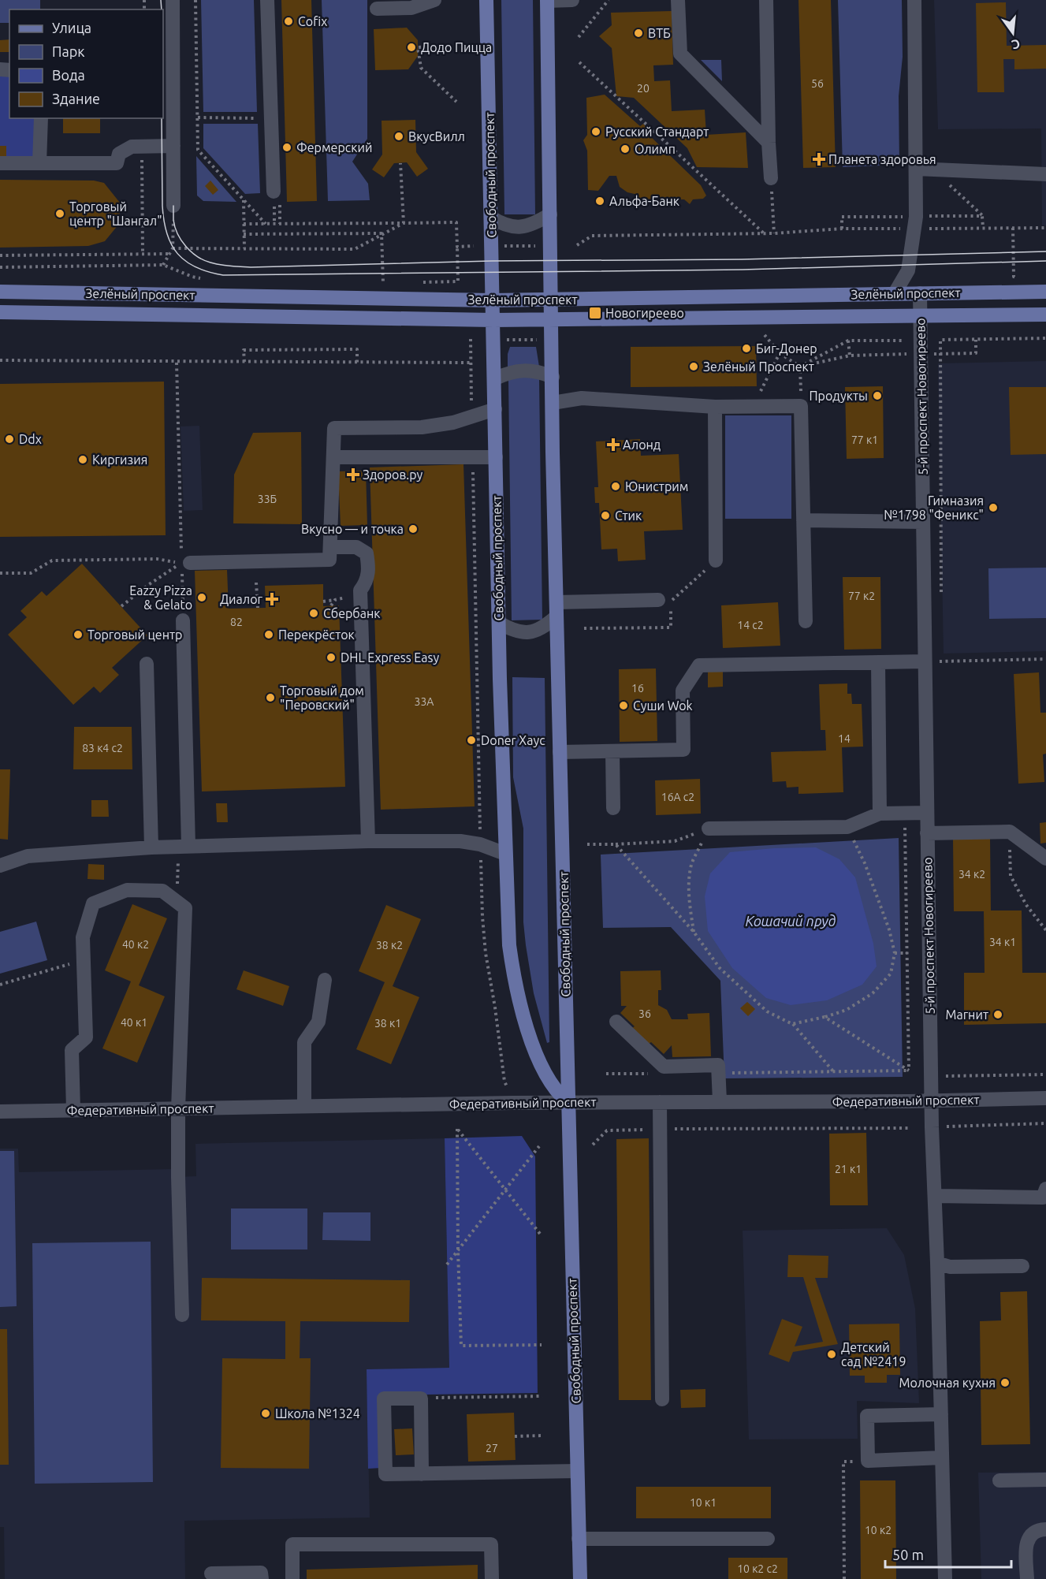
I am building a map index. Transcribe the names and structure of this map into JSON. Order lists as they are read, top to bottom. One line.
{"streets":{"main road":["Свободный проспект","Зелёный проспект"],"street":["5-й проспект Новогиреево","Федеративный проспект"]},"crossings":[["Свободный проспект","Зелёный проспект"],["Свободный проспект","Федеративный проспект"],["Зелёный проспект","5-й проспект Новогиреево"],["5-й проспект Новогиреево","Федеративный проспект"]],"water":["Кошачий пруд"],"places":{"other":["Cofix","ВТБ","Додо Пицца","Русский Стандарт","ВкусВилл","Фермерский","Олимп","Альфа-Банк","Торговый центр \"Шангал\"","Биг-Донер","Зелёный Проспект","Продукты","Ddx","Киргизия","Юнистрим","Гимназия №1798 \"Феникс\"","Стик","Вкусно — и точка","Eazzy Pizza & Gelato","Сбербанк","Торговый центр","Перекрёсток","DHL Express Easy","Торговый дом \"Перовский\"","Суши Wok","Doner Хаус","Магнит","Детский сад №2419","Молочная кухня","Школа №1324"],"health":["Планета здоровья","Алонд","Здоров.ру","Диалог"],"transit":["Новогиреево"]},"house_numbers":["56","20","77 к1","33Б","77 к2","82","14 с2","16","33А","14","83 к4 с2","16А с2","34 к2","34 к1","40 к2","38 к2","36","40 к1","38 к1","21 к1","27","10 к1","10 к2","10 к2 с2"],"legend":["Улица","Парк","Вода","Здание"],"scale_bar":"50 m","north":"bottom"}
